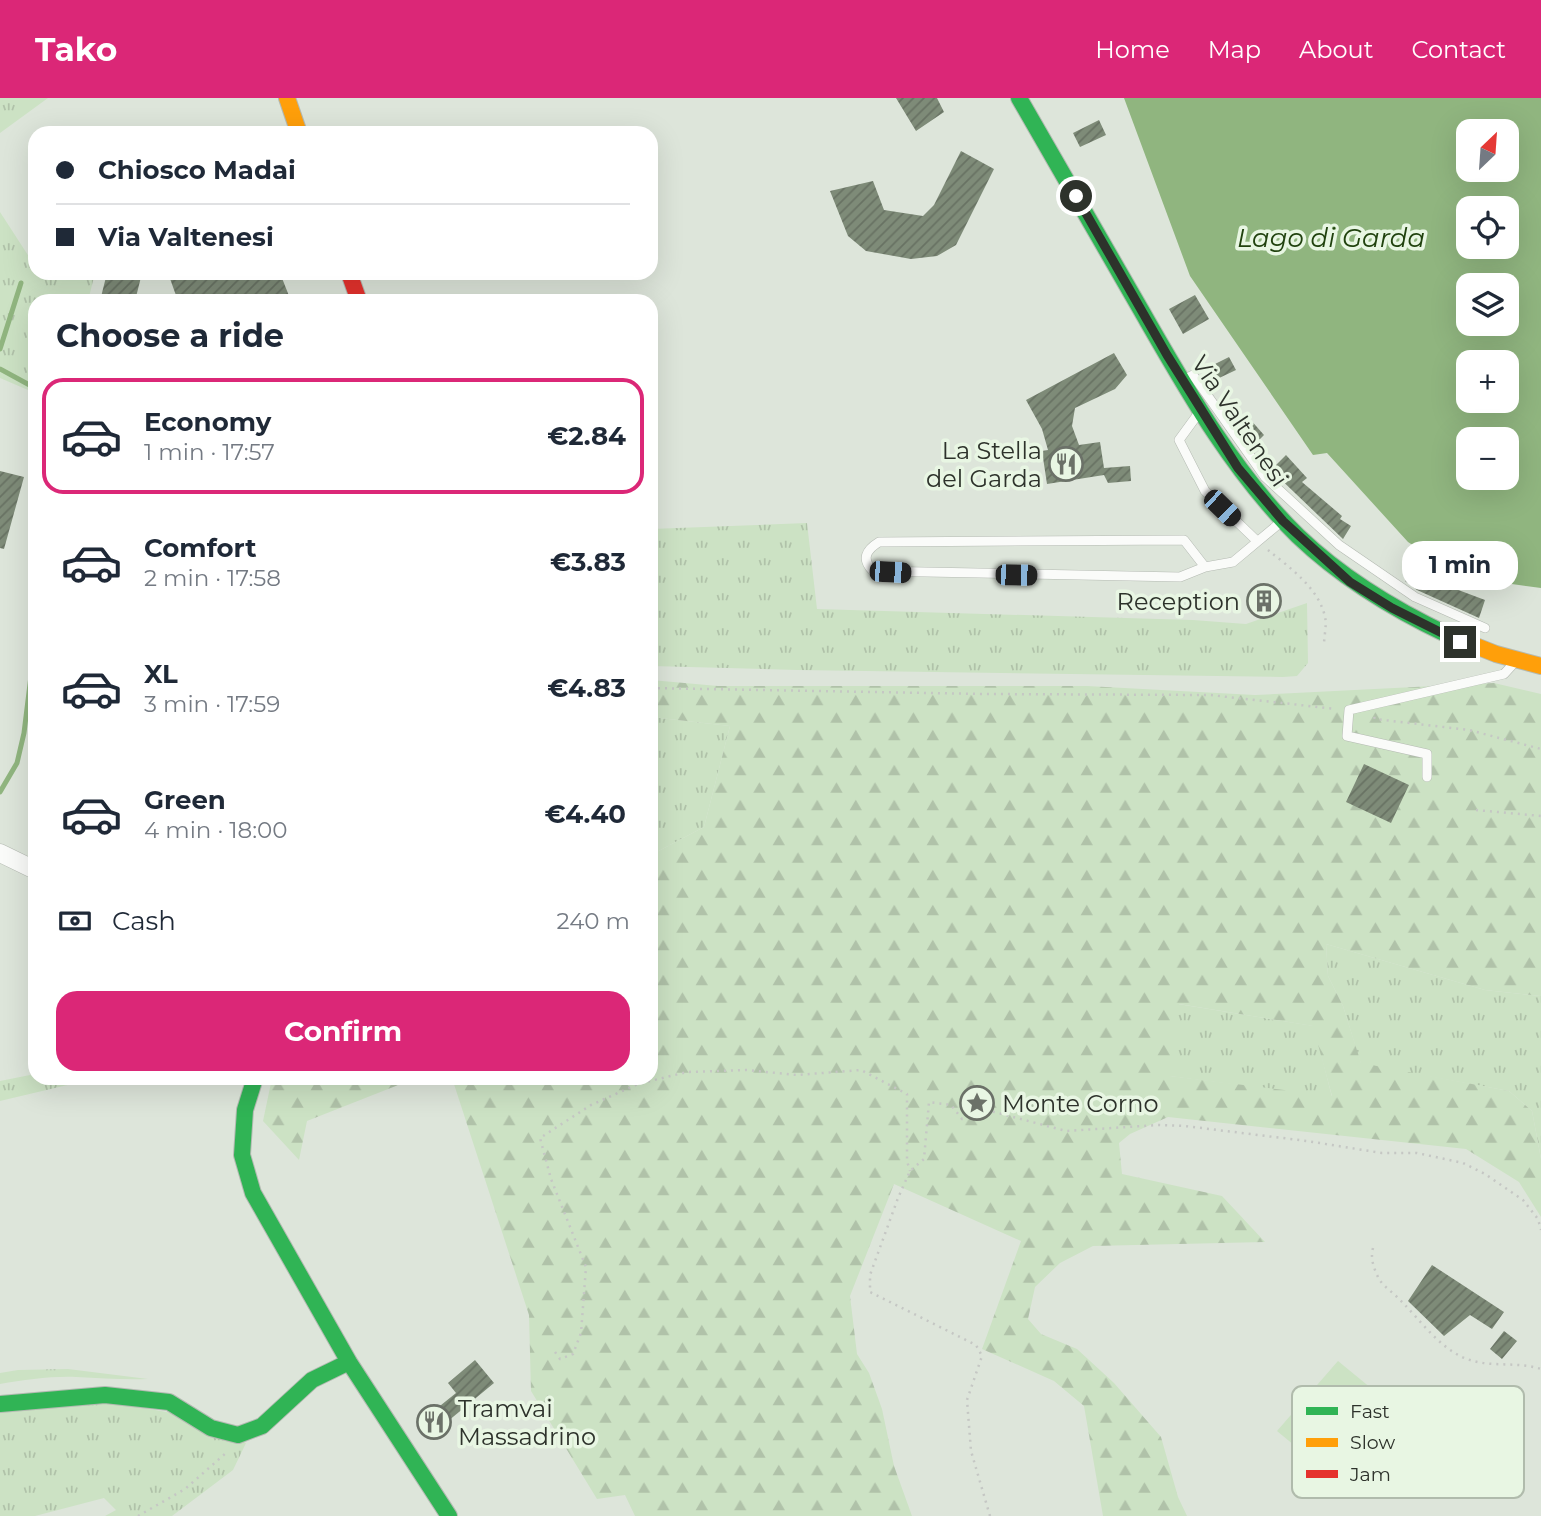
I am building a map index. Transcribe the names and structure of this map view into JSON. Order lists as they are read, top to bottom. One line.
{"streets":{"street":["Via Valtenesi"]},"water":["Lago di Garda"],"places":{"restaurant":["La Stella del Garda","Tramvai Massadrino"],"building":["Reception"],"place":["Monte Corno"]},"legend":["Fast","Slow","Jam"],"north":"top right","page":{"header":"Tako","nav":["Home","Map","About","Contact"],"map_buttons":["+","−"],"banner":["Chiosco Madai","Via Valtenesi"],"heading":"Choose a ride","list":[{"name":"Economy","note":"1 min · 17:57","value":"€2.84"},{"name":"Comfort","note":"2 min · 17:58","value":"€3.83"},{"name":"XL","note":"3 min · 17:59","value":"€4.83"},{"name":"Green","note":"4 min · 18:00","value":"€4.40"}],"bubble":"1 min","pay":["Cash","240 m"],"buttons":"Confirm"}}
